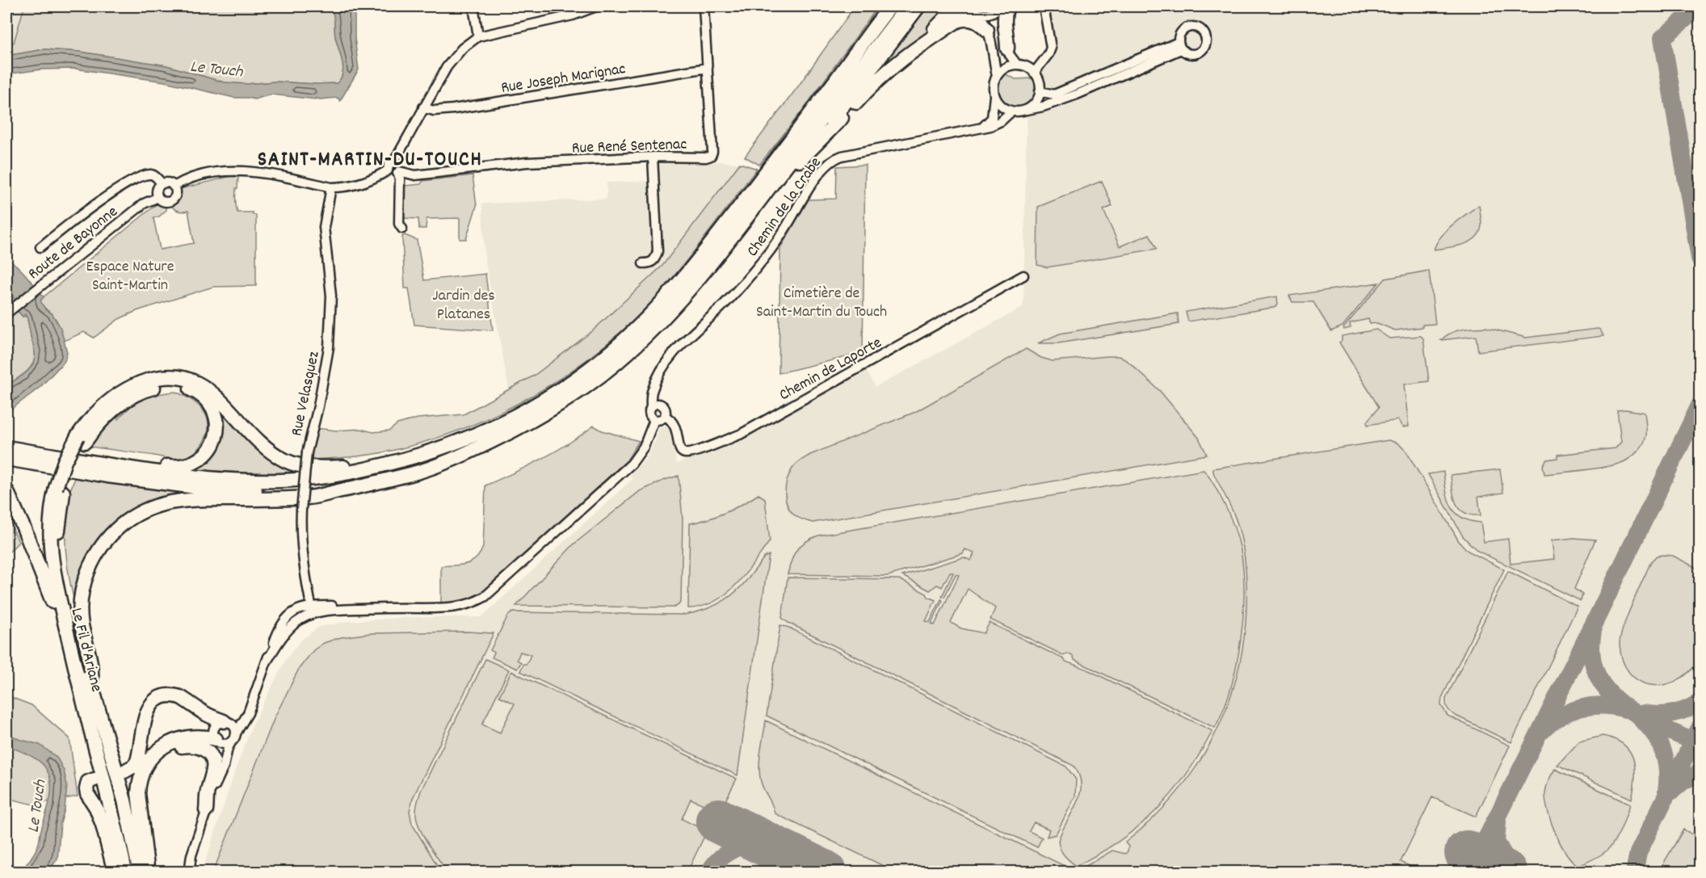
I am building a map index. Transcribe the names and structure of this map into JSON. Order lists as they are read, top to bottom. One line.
{"streets":{"highway":["Le Fil d'Ariane"],"street":["Rue Joseph Marignac","Rue René Sentenac","Chemin de la Crabe","Route de Bayonne","Chemin de Laporte","Rue Velasquez"]},"crossings":[["Rue Joseph Marignac","Rue René Sentenac"],["Chemin de la Crabe","Chemin de Laporte"]],"districts":["SAINT-MARTIN-DU-TOUCH"],"water":["Le Touch"],"parks":["Espace Nature Saint-Martin","Cimetière de Saint-Martin du Touch","Jardin des Platanes"]}
